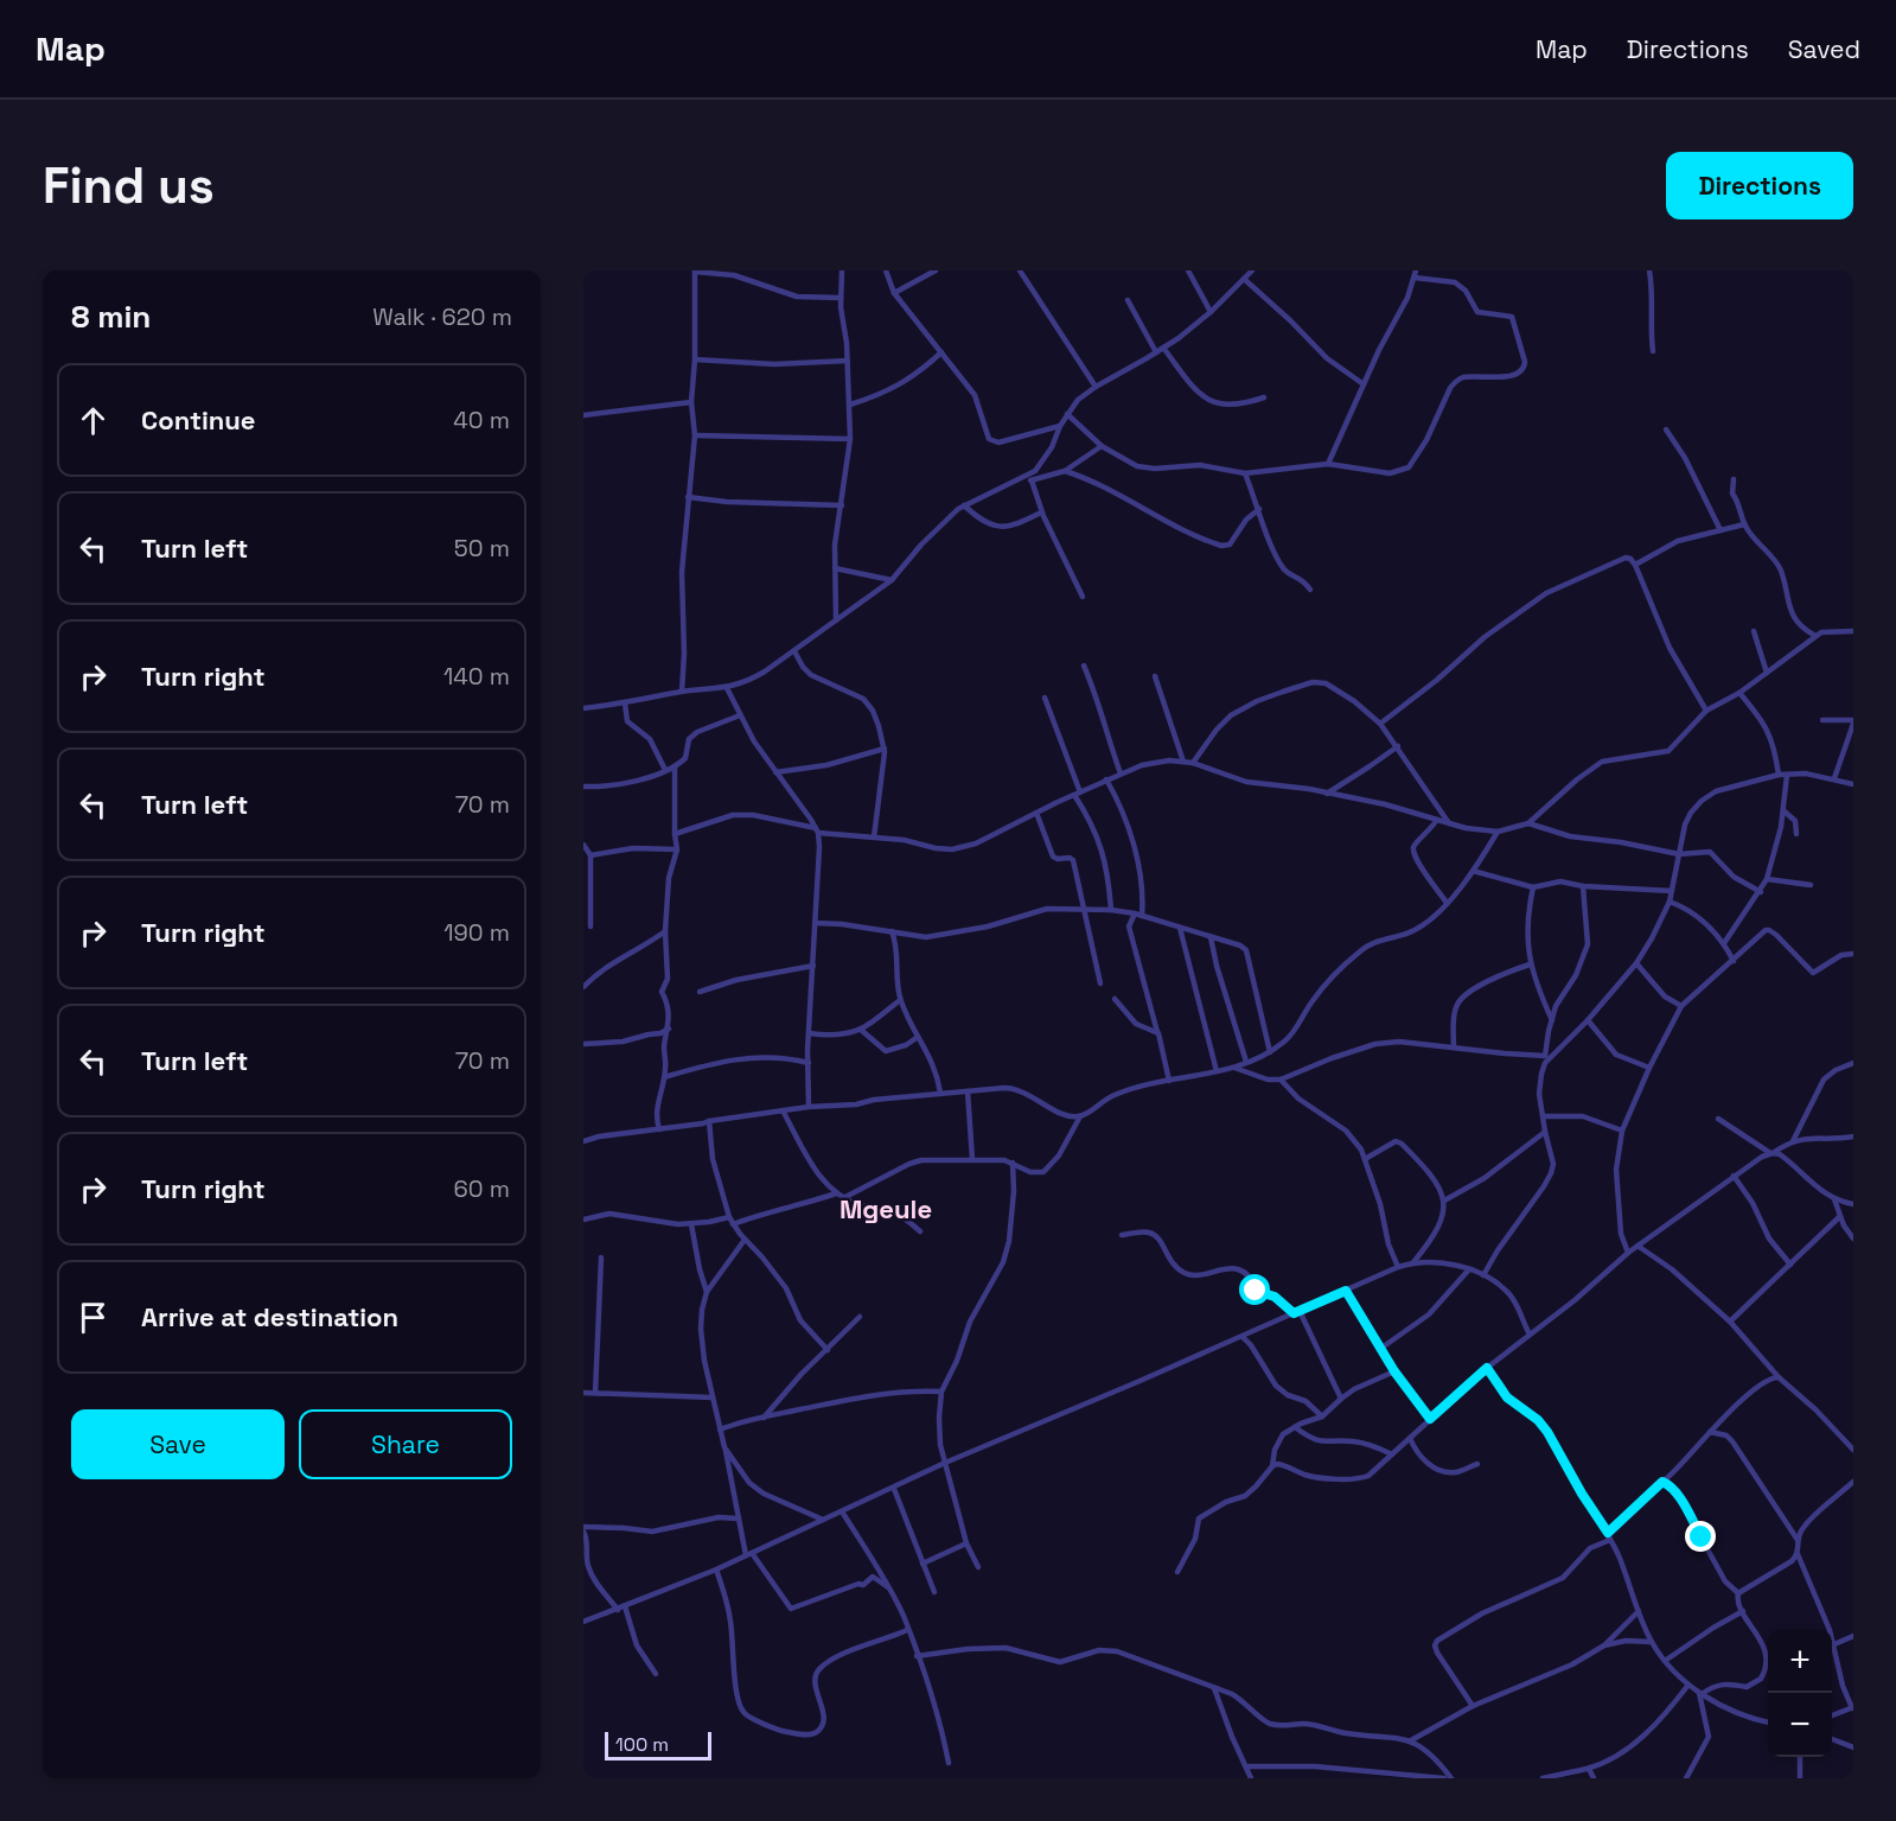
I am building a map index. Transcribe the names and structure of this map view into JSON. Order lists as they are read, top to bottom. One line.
{"districts":["Mgeule"],"scale_bar":"100 m","page":{"header":"Map","nav":["Map","Directions","Saved"],"buttons":["Directions",["Save","Share"]],"title":"Find us","heading":["8 min","Walk · 620 m"],"list":[["Continue","40 m"],["Turn left","50 m"],["Turn right","140 m"],["Turn left","70 m"],["Turn right","190 m"],["Turn left","70 m"],["Turn right","60 m"],"Arrive at destination"],"map_buttons":["+","−"],"scale":"100 m"}}
